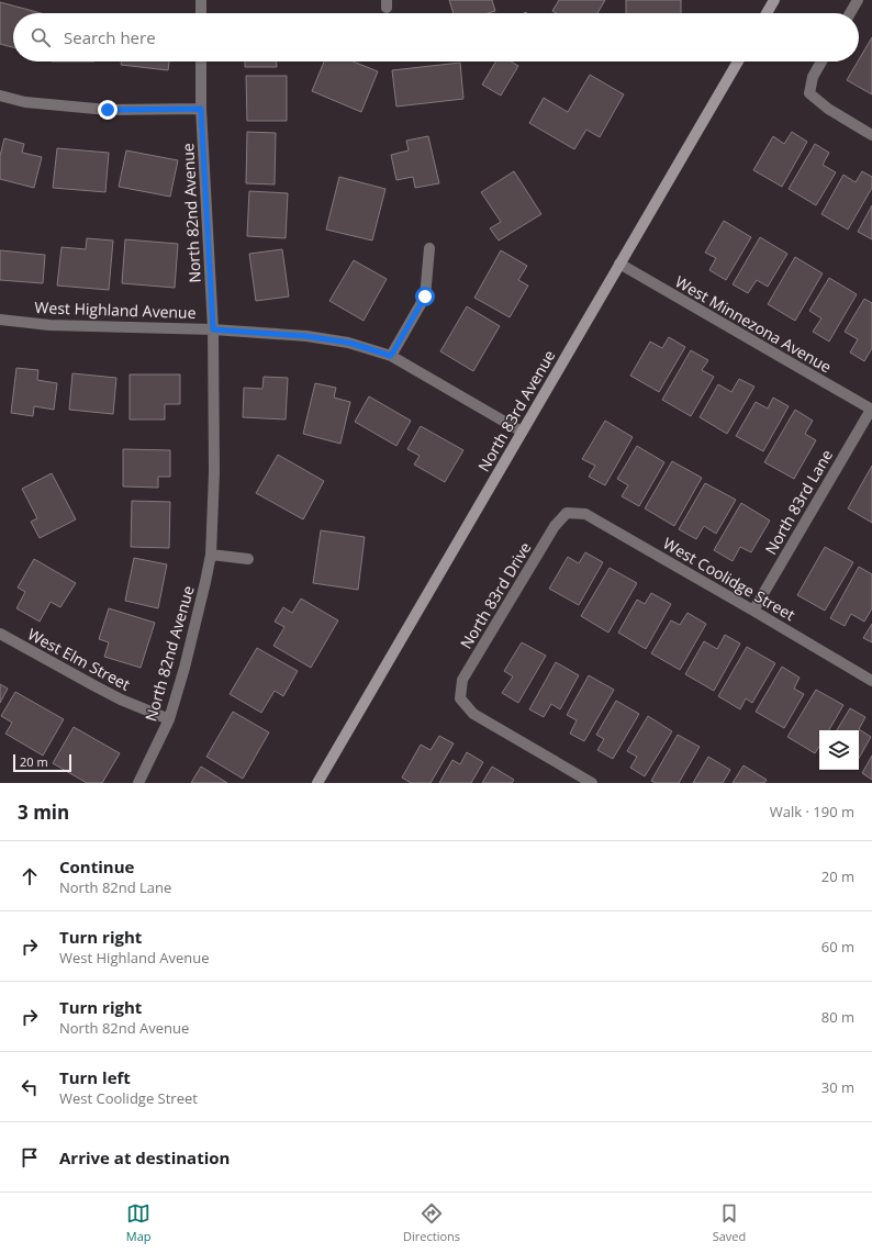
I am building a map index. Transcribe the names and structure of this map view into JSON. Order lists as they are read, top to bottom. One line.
{"streets":{"main road":["North 83rd Avenue"],"street":["North 82nd Avenue","West Highland Avenue","West Minnezona Avenue","North 83rd Lane","West Coolidge Street","North 83rd Drive","West Elm Street"]},"crossings":[["North 82nd Avenue","West Highland Avenue"],["North 82nd Avenue","West Elm Street"],["West Highland Avenue","North 83rd Avenue"],["West Minnezona Avenue","North 83rd Avenue"],["West Minnezona Avenue","North 83rd Lane"],["North 83rd Lane","West Coolidge Street"],["West Coolidge Street","North 83rd Drive"]],"scale_bar":"20 m","page":{"search":"Search here","scale":"20 m","heading":["3 min","Walk · 190 m"],"list":[["Continue","North 82nd Lane","20 m"],["Turn right","West Highland Avenue","60 m"],["Turn right","North 82nd Avenue","80 m"],["Turn left","West Coolidge Street","30 m"],"Arrive at destination"],"nav":["Map","Directions","Saved"]}}
